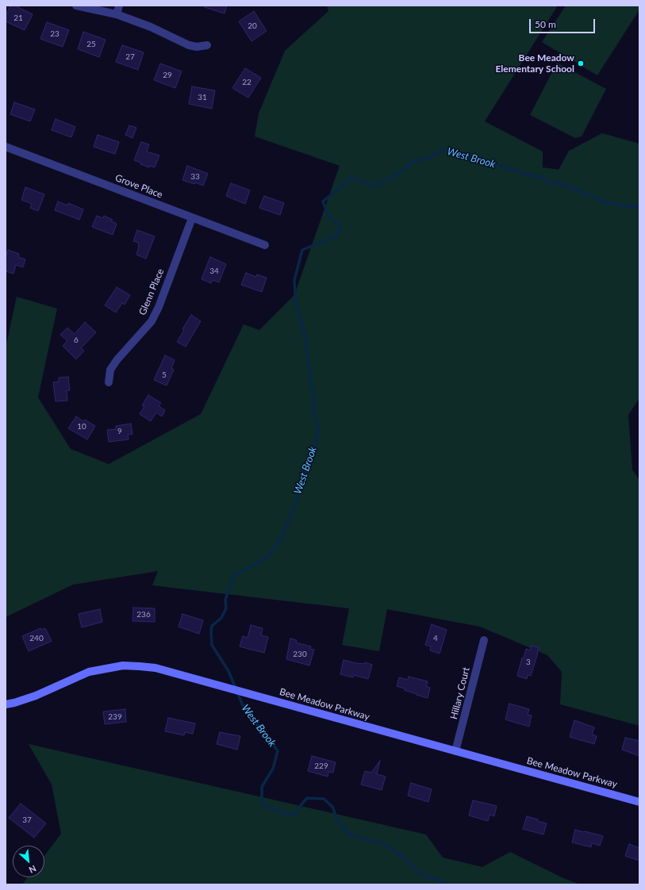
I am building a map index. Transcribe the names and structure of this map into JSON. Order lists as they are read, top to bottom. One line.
{"streets":{"street":["Grove Place","Glenn Place","Hillary Court","Bee Meadow Parkway"]},"crossings":[["Grove Place","Glenn Place"],["Hillary Court","Bee Meadow Parkway"]],"water":["West Brook"],"places":["Bee Meadow Elementary School"],"house_numbers":["21","20","23","25","27","29","22","31","33","34","6","5","10","9","236","240","4","230","3","239","229","37"],"scale_bar":"50 m","north":"bottom right"}
